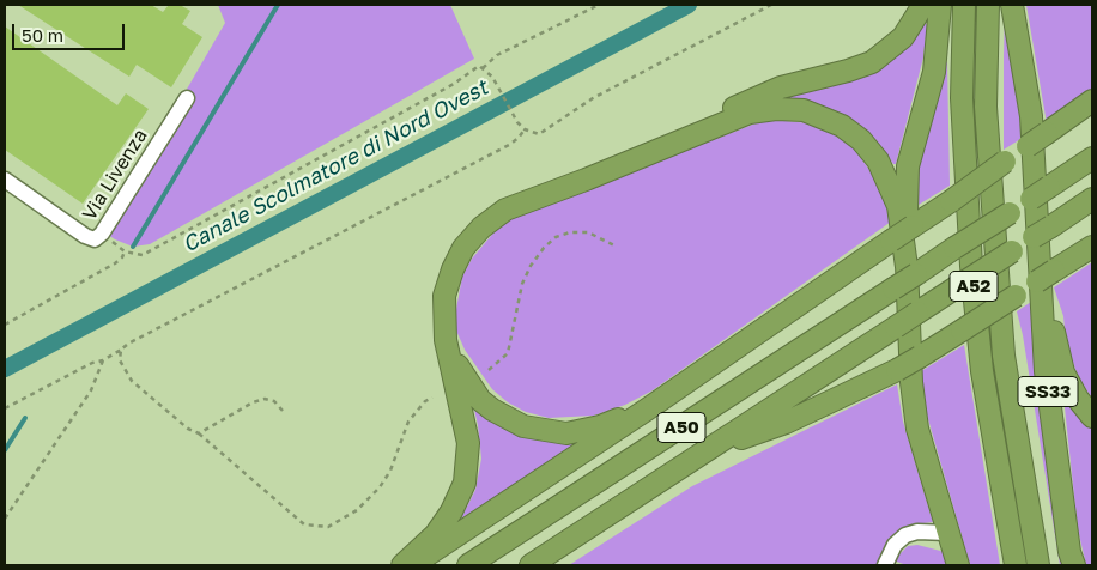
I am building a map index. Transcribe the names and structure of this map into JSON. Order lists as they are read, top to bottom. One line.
{"streets":{"highway":["A52","SS33","A50"],"lane":["Via Livenza"]},"crossings":[["SS33","A50"]],"water":["Canale Scolmatore di Nord Ovest"],"scale_bar":"50 m"}
